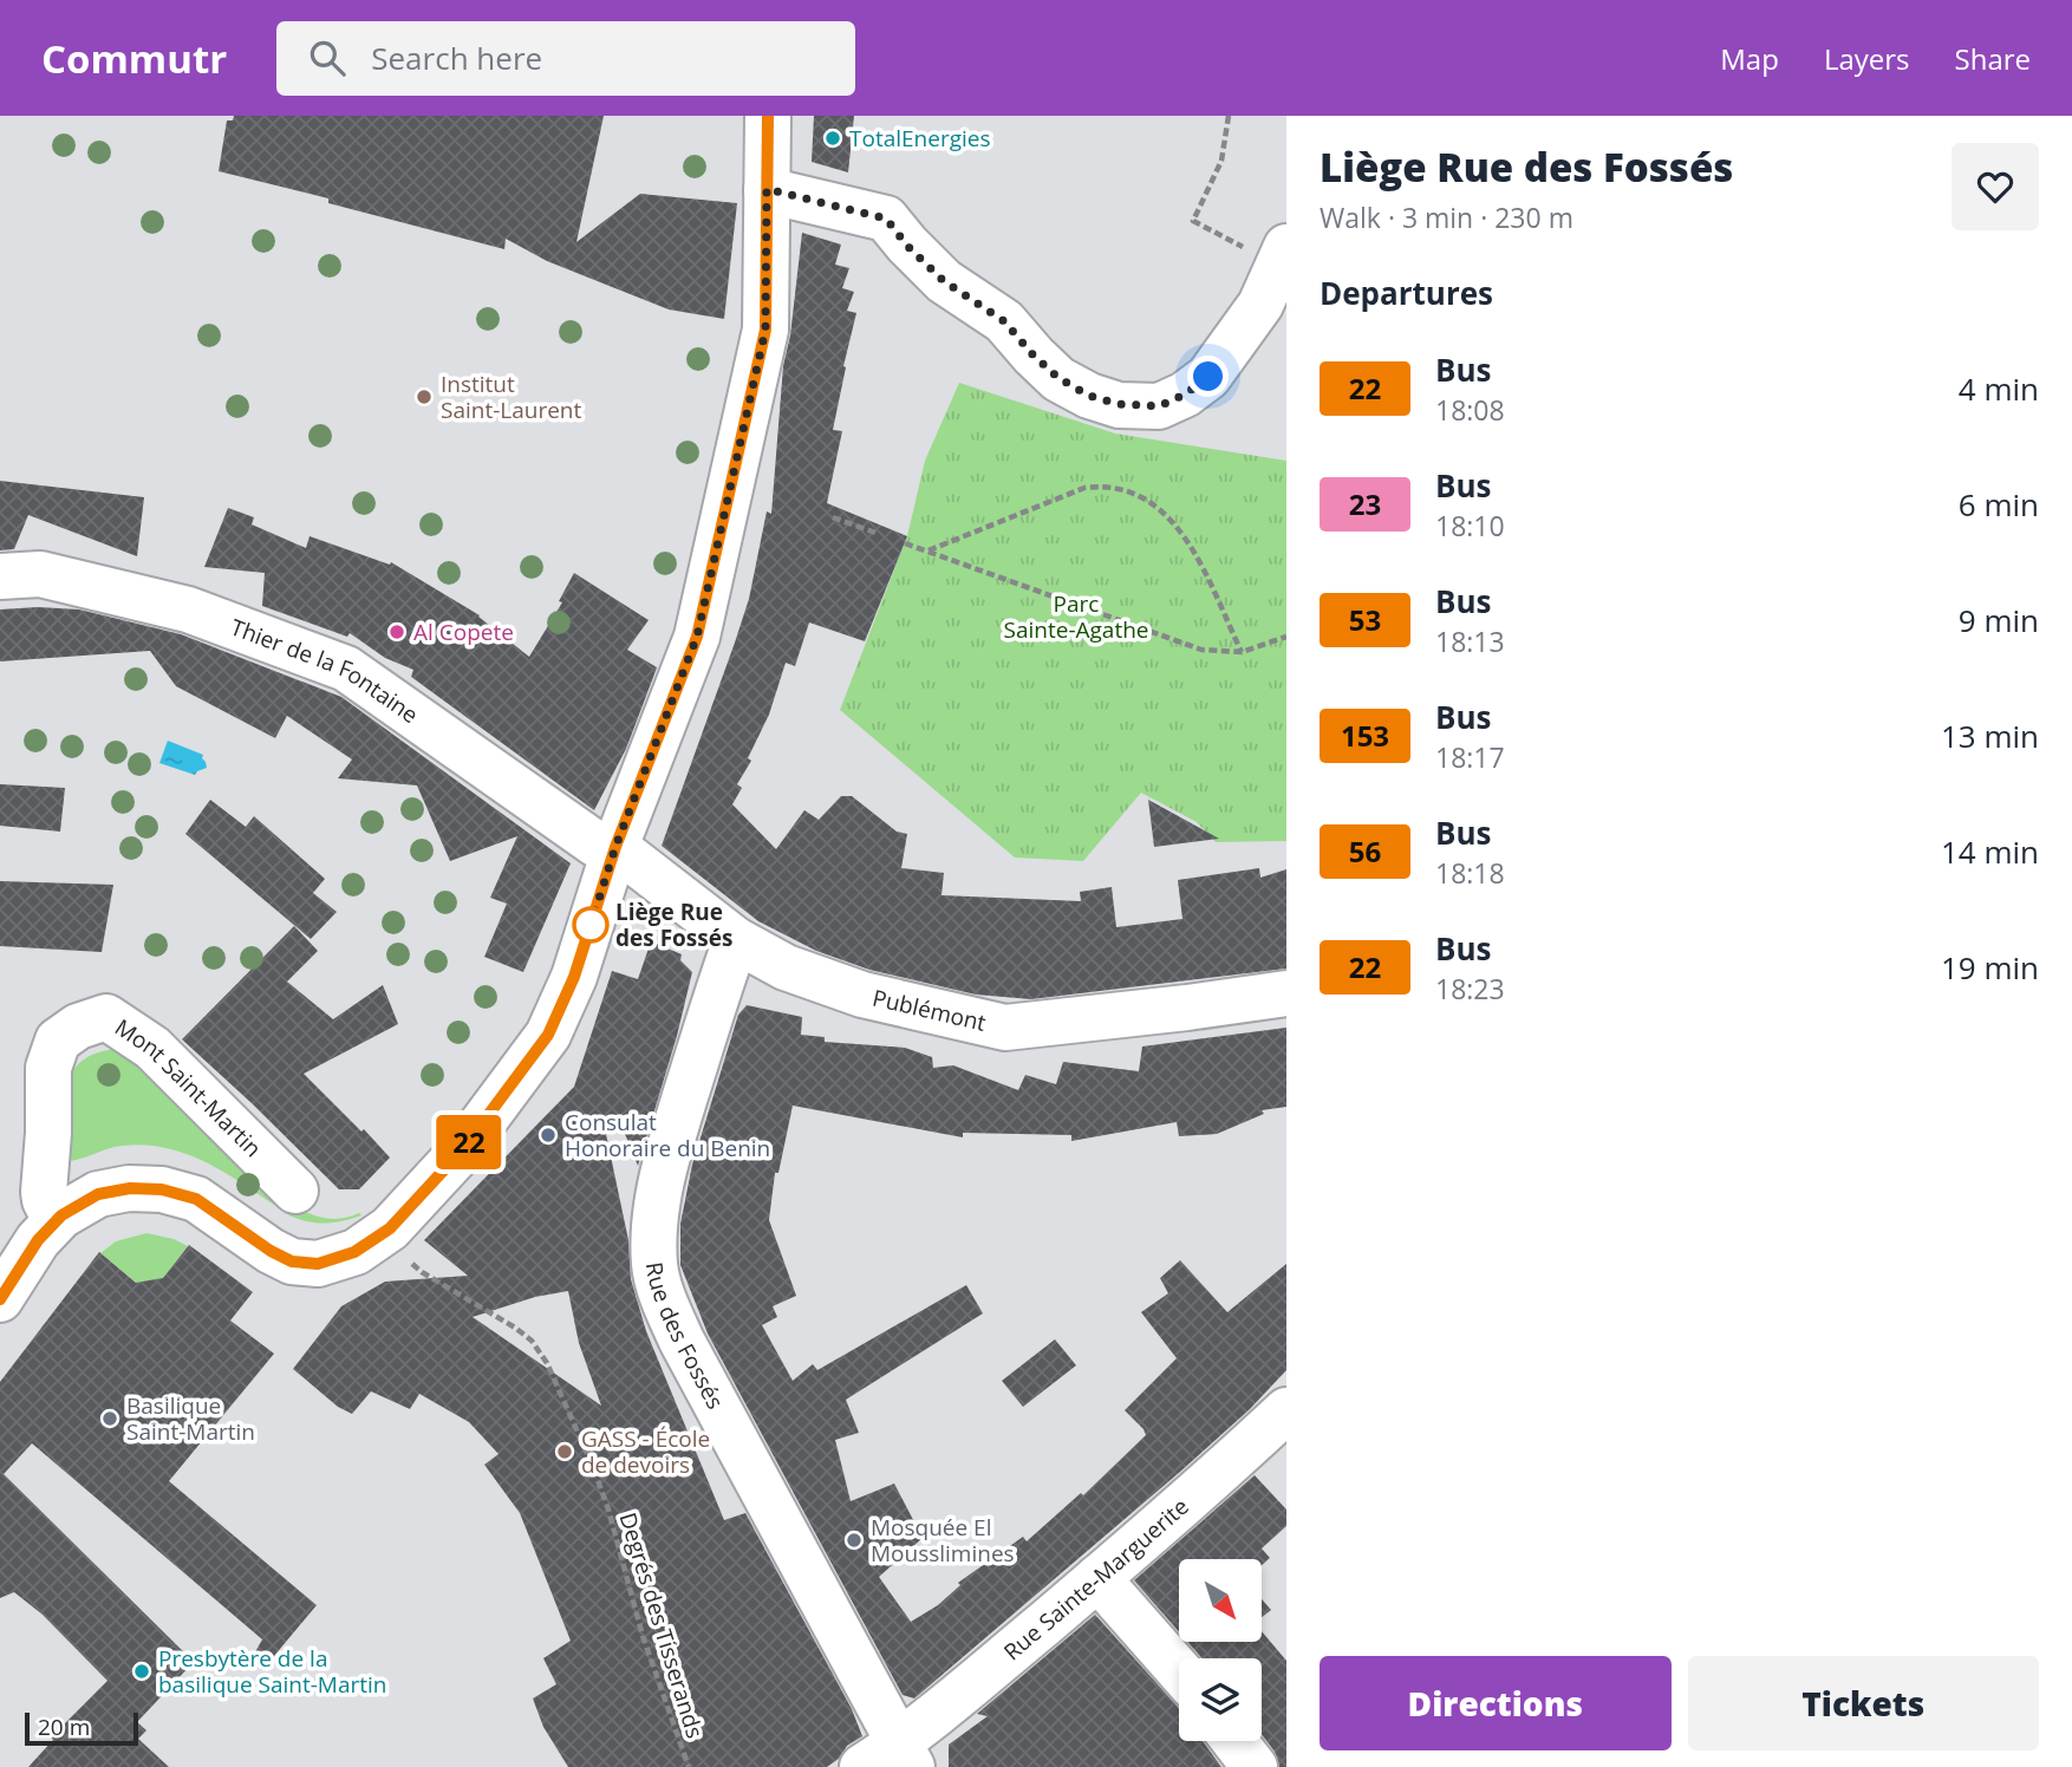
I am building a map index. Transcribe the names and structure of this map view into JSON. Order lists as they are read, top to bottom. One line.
{"streets":{"street":["Thier de la Fontaine","Publémont","Mont Saint-Martin","Rue des Fossés","Rue Sainte-Marguerite"],"path":["Degrés des Tisserands"]},"crossings":[["Thier de la Fontaine","Publémont"],["Publémont","Rue des Fossés"],["Rue des Fossés","Rue Sainte-Marguerite"]],"parks":["Parc Sainte-Agathe"],"places":["TotalEnergies","Institut Saint-Laurent","Al Copete","Liège Rue des Fossés","Consulat Honoraire du Benin","Basilique Saint-Martin","GASS - École de devoirs","Mosquée El Mousslimines","Presbytère de la basilique Saint-Martin"],"lines":["bus line 22"],"scale_bar":"20 m","north":"bottom right","page":{"header":"Commutr","search":"Search here","nav":["Map","Layers","Share"],"on_map":"22","heading":[["Liège Rue des Fossés","Walk · 3 min · 230 m"],"Departures"],"list":[{"mark":"22","name":"Bus","note":"18:08","value":"4 min"},{"mark":"23","name":"Bus","note":"18:10","value":"6 min"},{"mark":"53","name":"Bus","note":"18:13","value":"9 min"},{"mark":"153","name":"Bus","note":"18:17","value":"13 min"},{"mark":"56","name":"Bus","note":"18:18","value":"14 min"},{"mark":"22","name":"Bus","note":"18:23","value":"19 min"}],"buttons":["Directions","Tickets"],"scale":"20 m"}}
